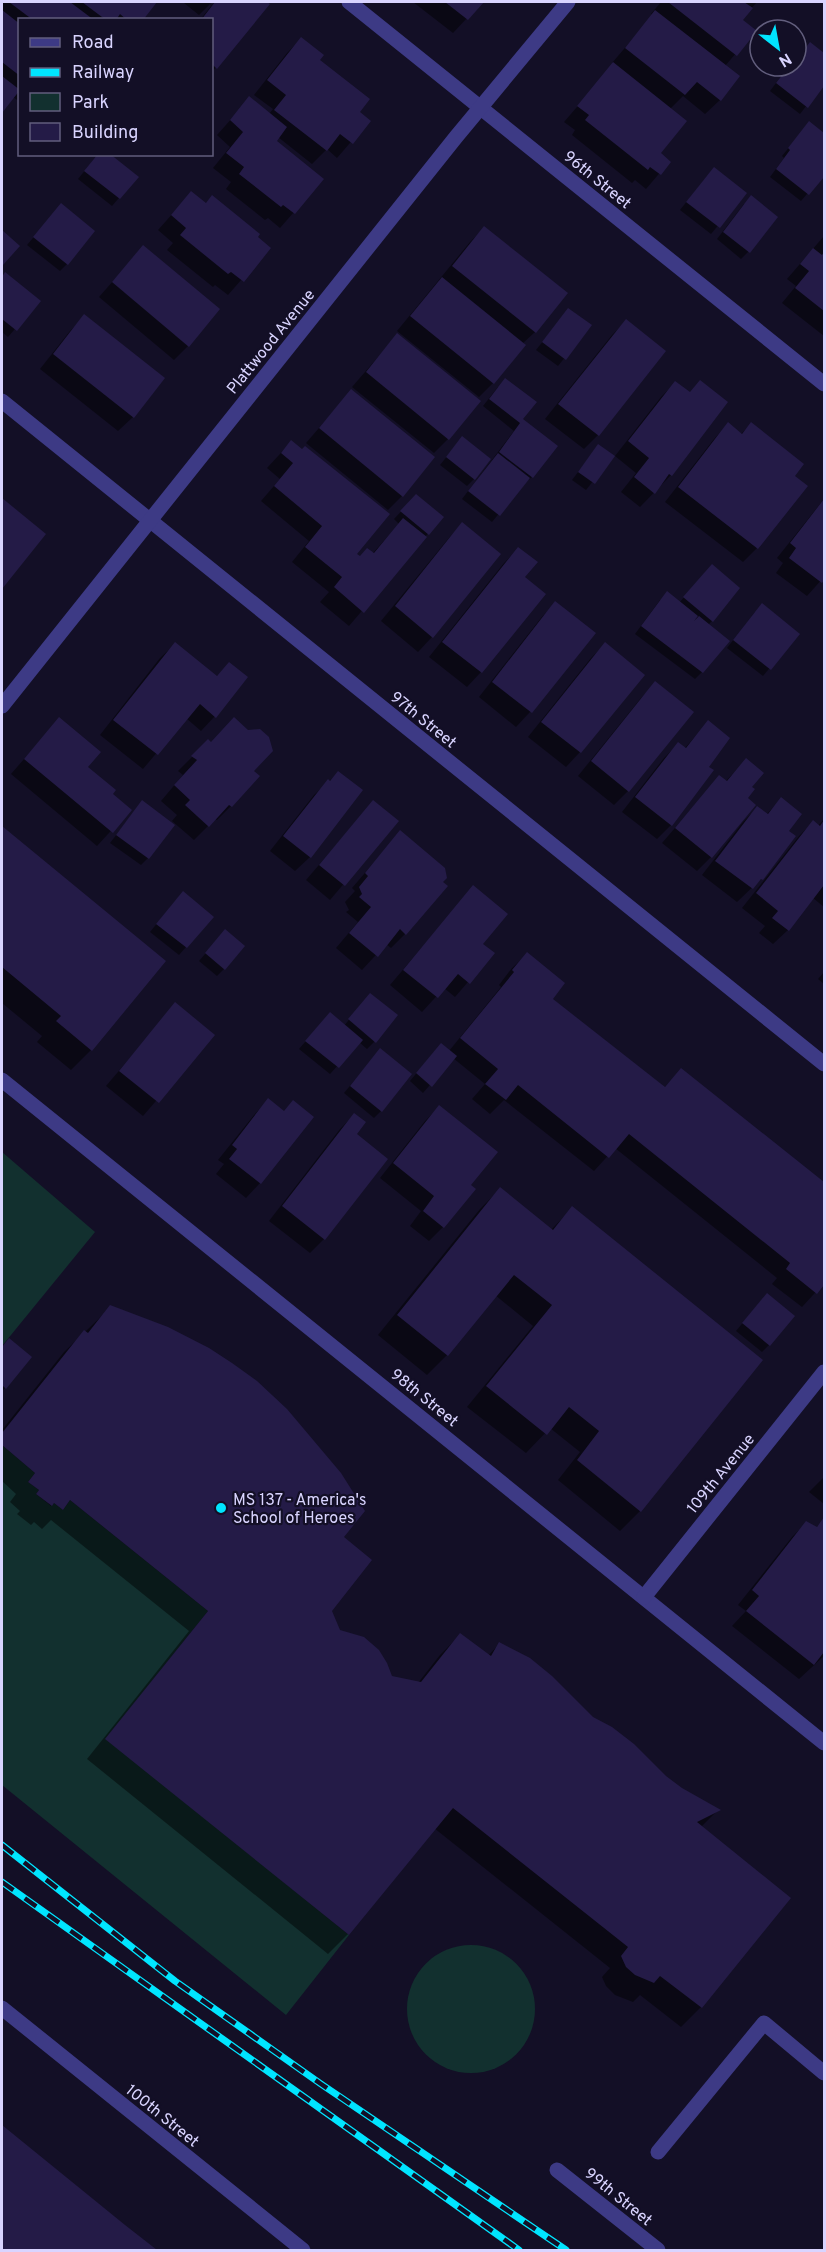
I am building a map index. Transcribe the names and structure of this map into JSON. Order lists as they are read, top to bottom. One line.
{"streets":{"street":["96th Street","Plattwood Avenue","97th Street","98th Street","109th Avenue","100th Street","99th Street"]},"crossings":[["96th Street","Plattwood Avenue"],["Plattwood Avenue","97th Street"],["98th Street","109th Avenue"]],"places":["MS 137 - America's School of Heroes"],"legend":["Road","Railway","Park","Building"],"north":"bottom right"}
